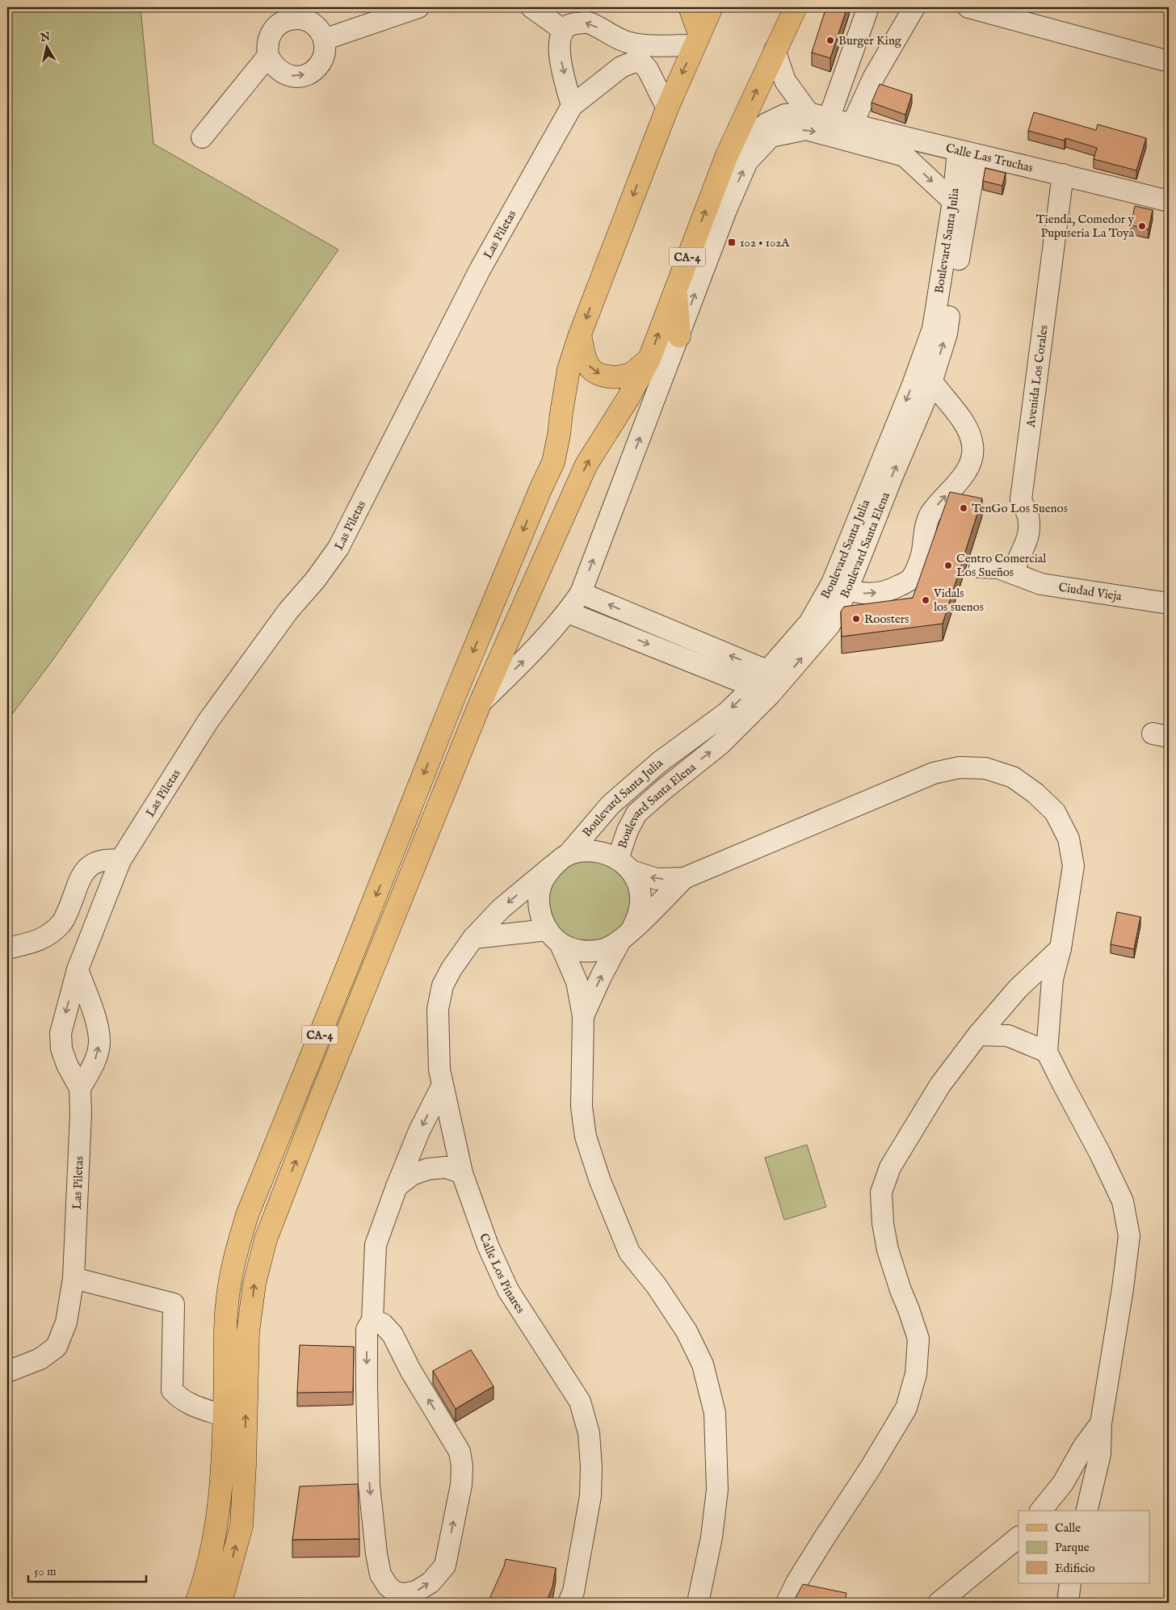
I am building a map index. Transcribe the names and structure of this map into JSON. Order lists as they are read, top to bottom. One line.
{"streets":{"main road":["CA-4"],"street":["Calle Las Truchas","Las Piletas","Boulevard Santa Julia","Avenida Los Corales","Boulevard Santa Elena","Ciudad Vieja","Calle Los Pinares"]},"crossings":[["Calle Las Truchas","Boulevard Santa Julia"],["Calle Las Truchas","CA-4"],["Calle Las Truchas","Avenida Los Corales"],["Calle Las Truchas","Boulevard Santa Elena"],["Las Piletas","CA-4"],["Boulevard Santa Julia","Boulevard Santa Elena"],["Boulevard Santa Julia","Calle Los Pinares"],["Avenida Los Corales","Ciudad Vieja"],["Boulevard Santa Elena","Calle Los Pinares"]],"one_way":["Boulevard Santa Elena"],"places":{"other":["Burger King","Tienda, Comedor y Pupuseria La Toya","TenGo Los Suenos","Centro Comercial Los Sueños","Vidals los suenos","Roosters"],"transit":["102 • 102A"]},"legend":["Calle","Parque","Edificio"],"scale_bar":"50 m","north":"top"}
